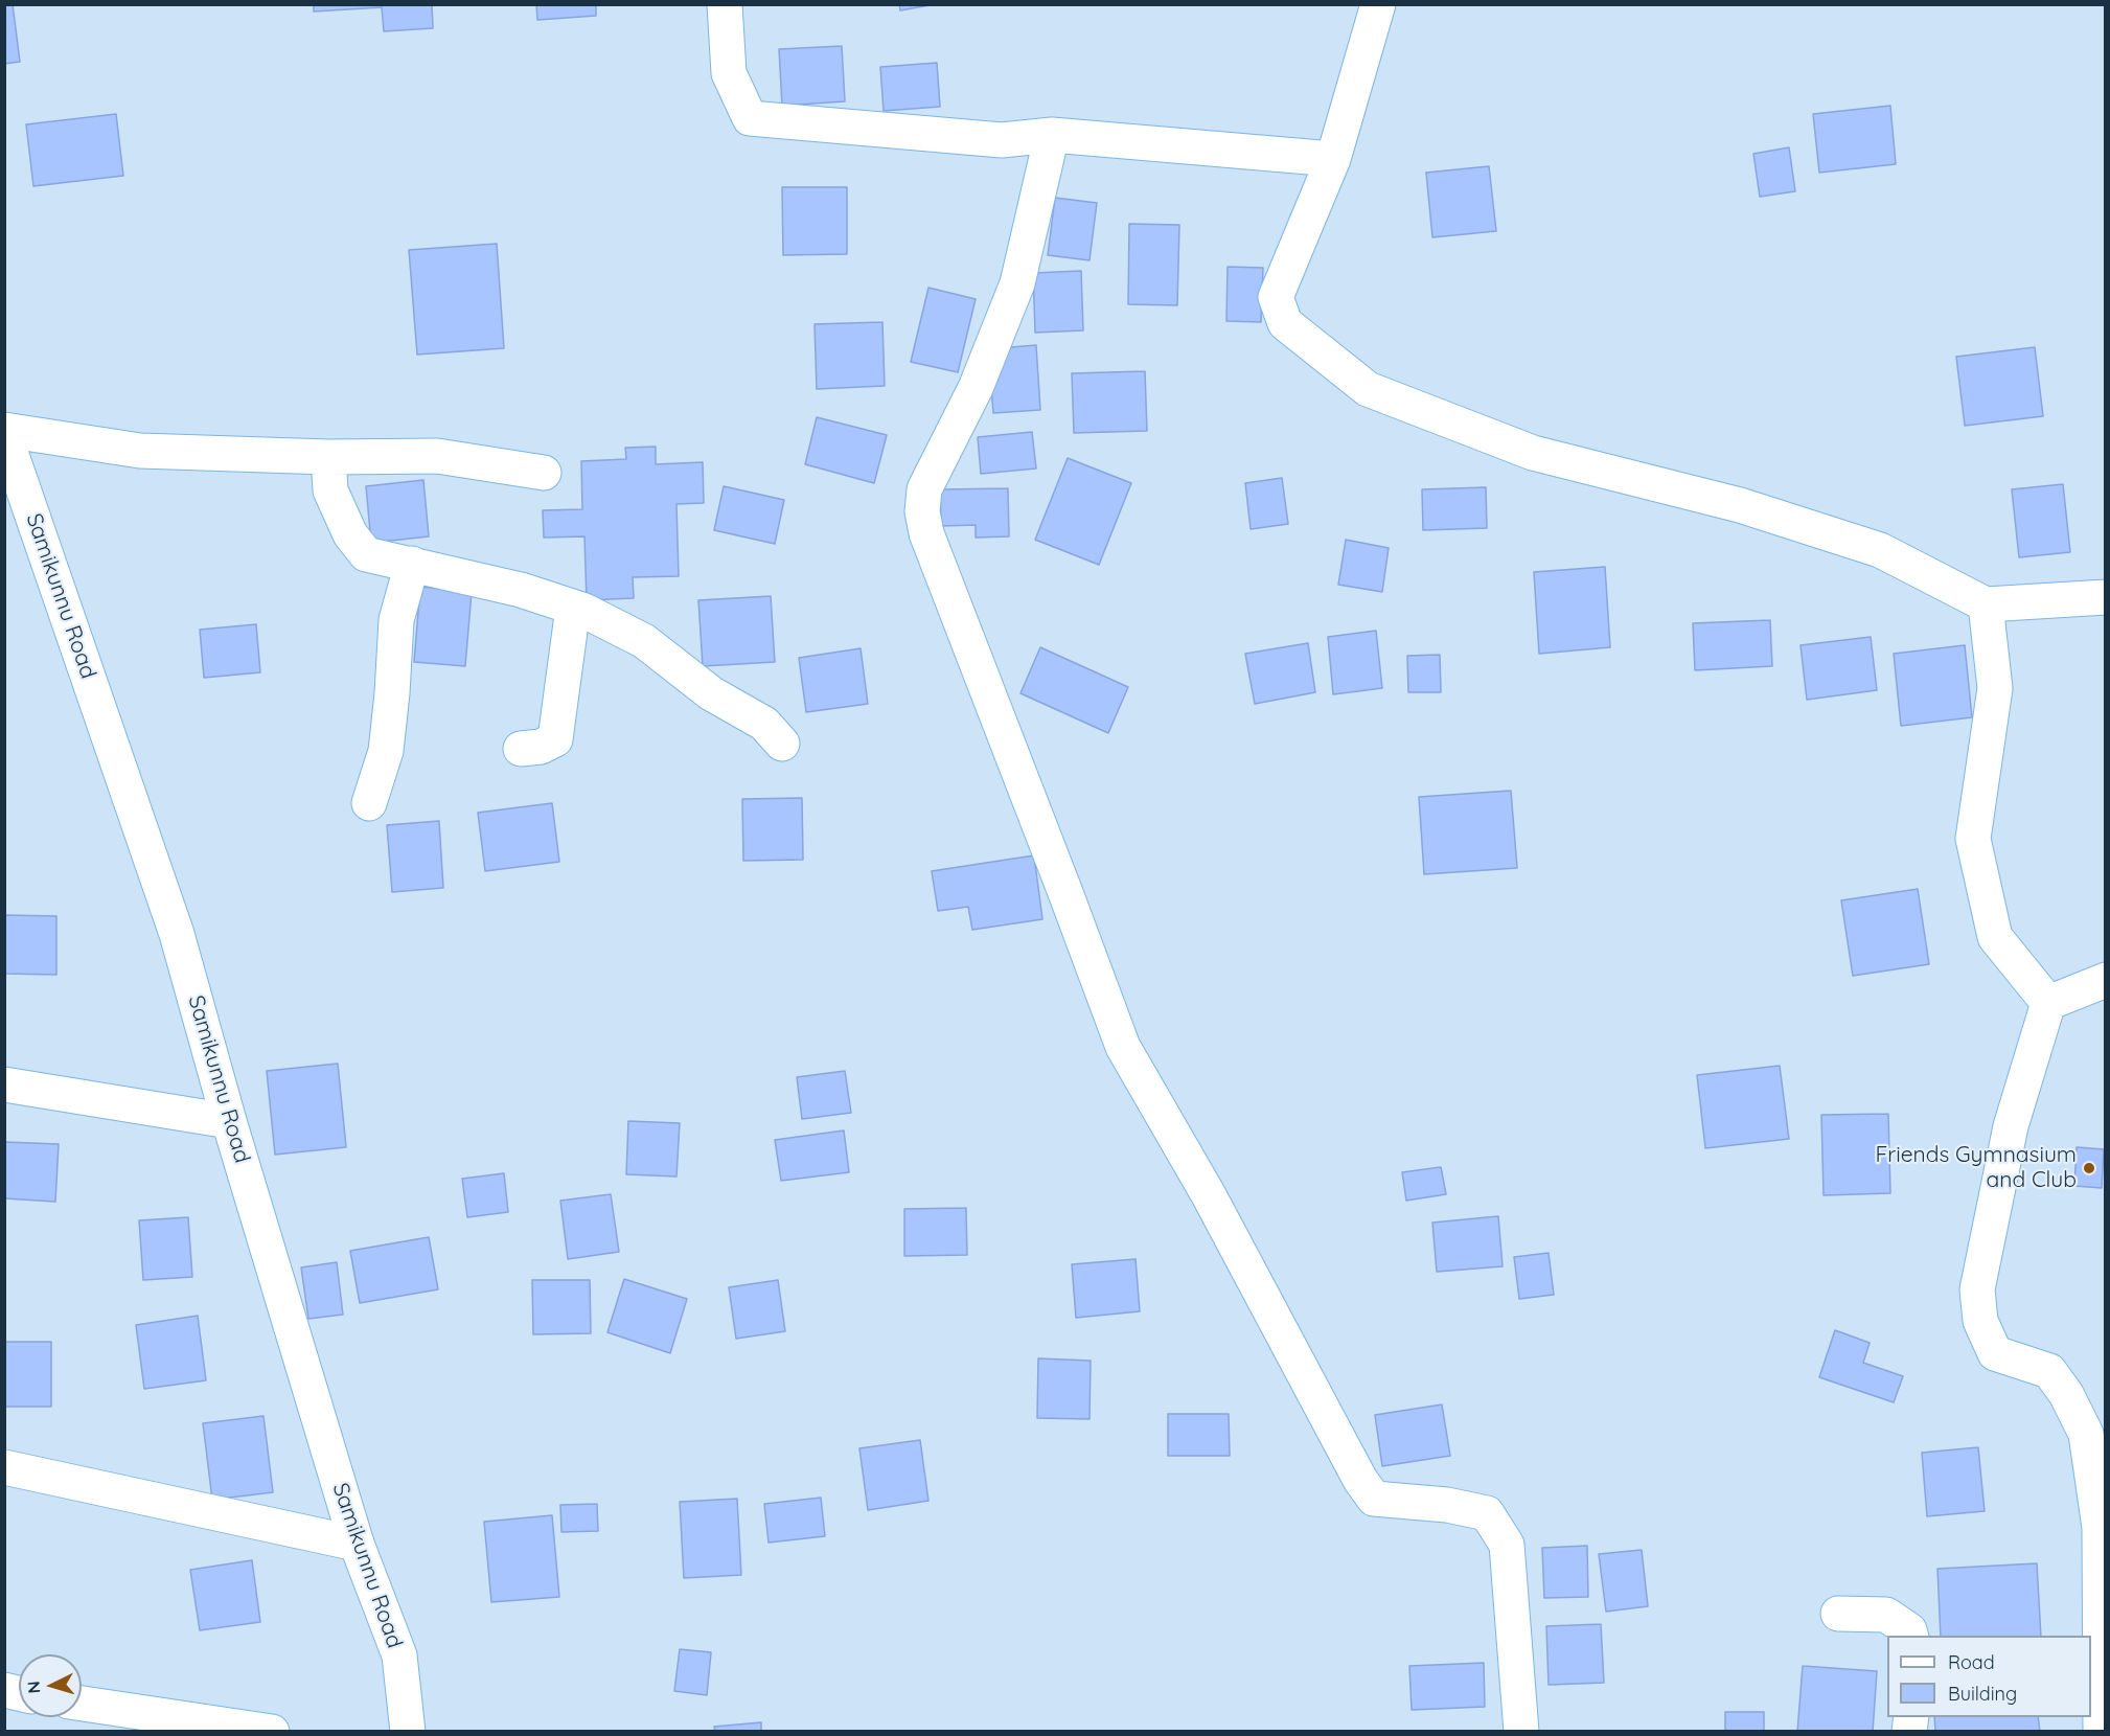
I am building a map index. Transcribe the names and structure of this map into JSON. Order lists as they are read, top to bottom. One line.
{"streets":{"street":["Samikunnu Road"]},"places":["Friends Gymnasium and Club"],"legend":["Road","Building"],"north":"left"}
